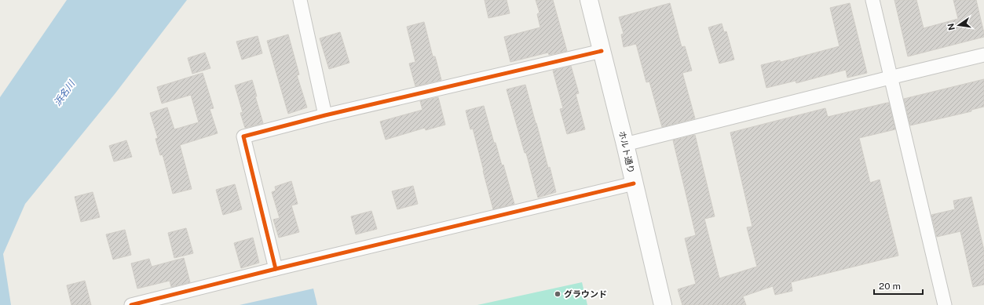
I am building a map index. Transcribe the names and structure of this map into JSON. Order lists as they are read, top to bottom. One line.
{"streets":{"street":["ホルト通り"]},"water":["浜名川"],"places":["グラウンド"],"scale_bar":"20 m","north":"left"}
